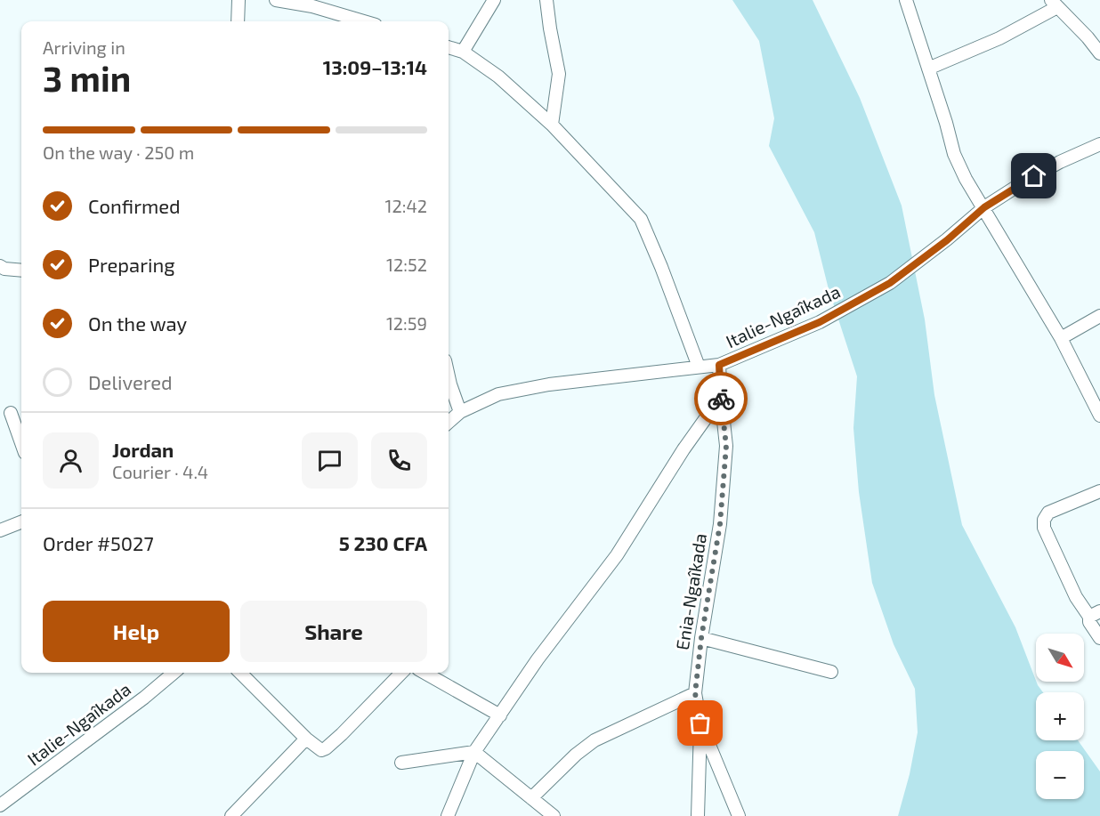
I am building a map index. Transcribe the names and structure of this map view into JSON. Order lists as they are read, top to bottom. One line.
{"streets":{"street":["Italie-Ngaîkada","Enia-Ngaîkada"]},"crossings":[["Italie-Ngaîkada","Enia-Ngaîkada"]],"north":"bottom right","page":{"heading":["3 min","Arriving in","13:09–13:14"],"panel":["Jordan","Courier · 4.4","Order #5027","5 230 CFA"],"bar":"On the way · 250 m","list":[["Confirmed","12:42"],["Preparing","12:52"],["On the way","12:59"],"Delivered"],"buttons":["Help","Share"],"map_buttons":["+","−"]}}
